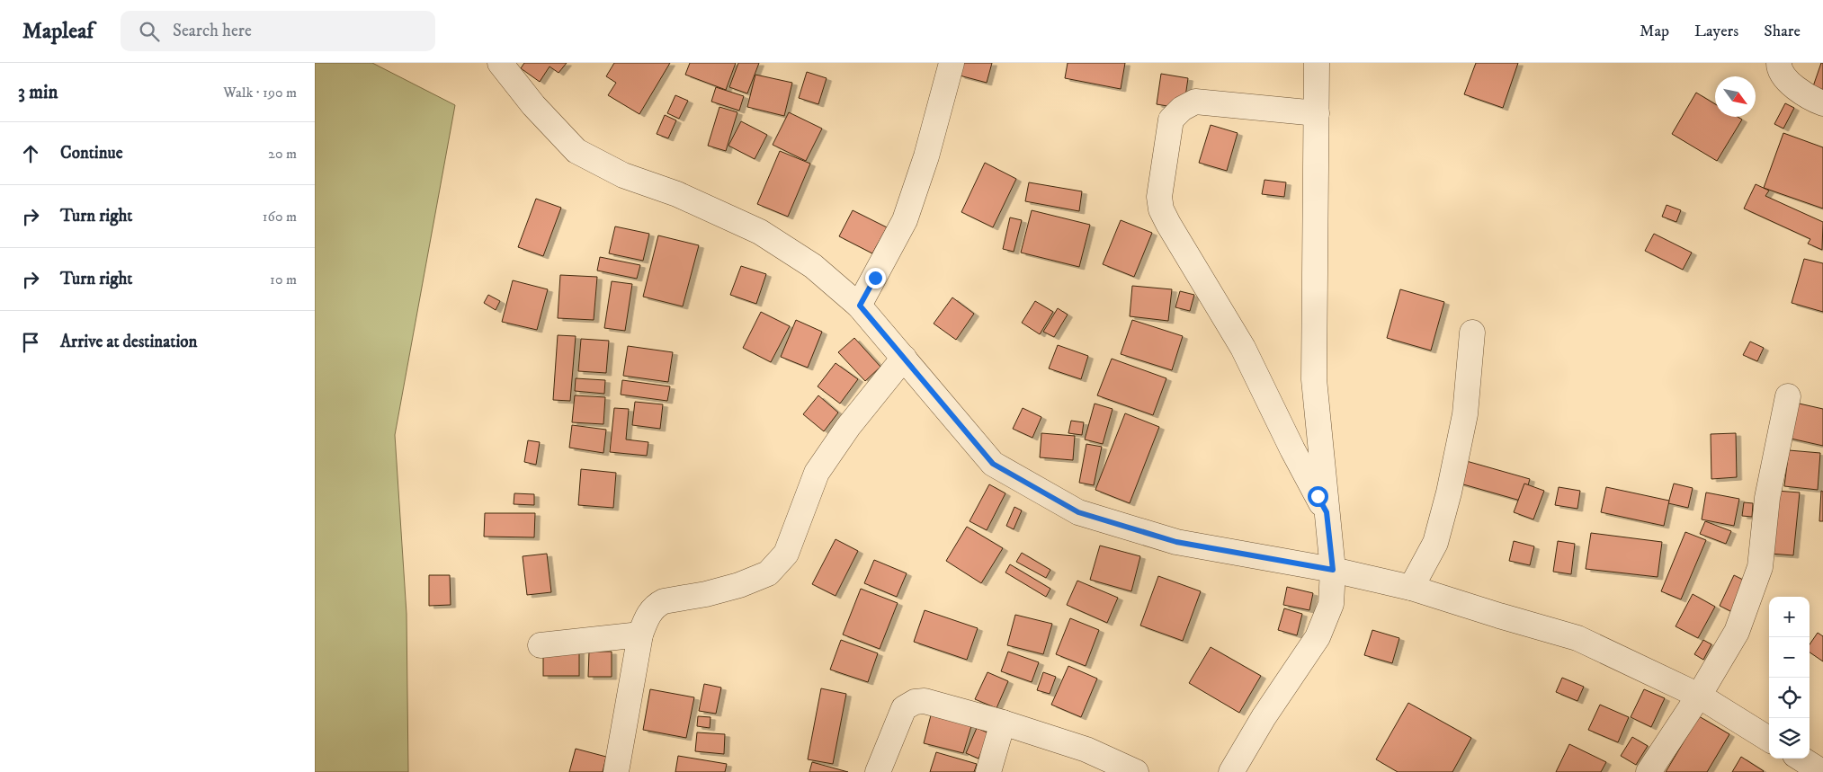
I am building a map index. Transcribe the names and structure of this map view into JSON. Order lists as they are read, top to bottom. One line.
{"north":"bottom right","page":{"header":"Mapleaf","search":"Search here","nav":["Map","Layers","Share"],"heading":["3 min","Walk · 190 m"],"list":[["Continue","20 m"],["Turn right","160 m"],["Turn right","10 m"],"Arrive at destination"],"map_buttons":["+","−"]}}
